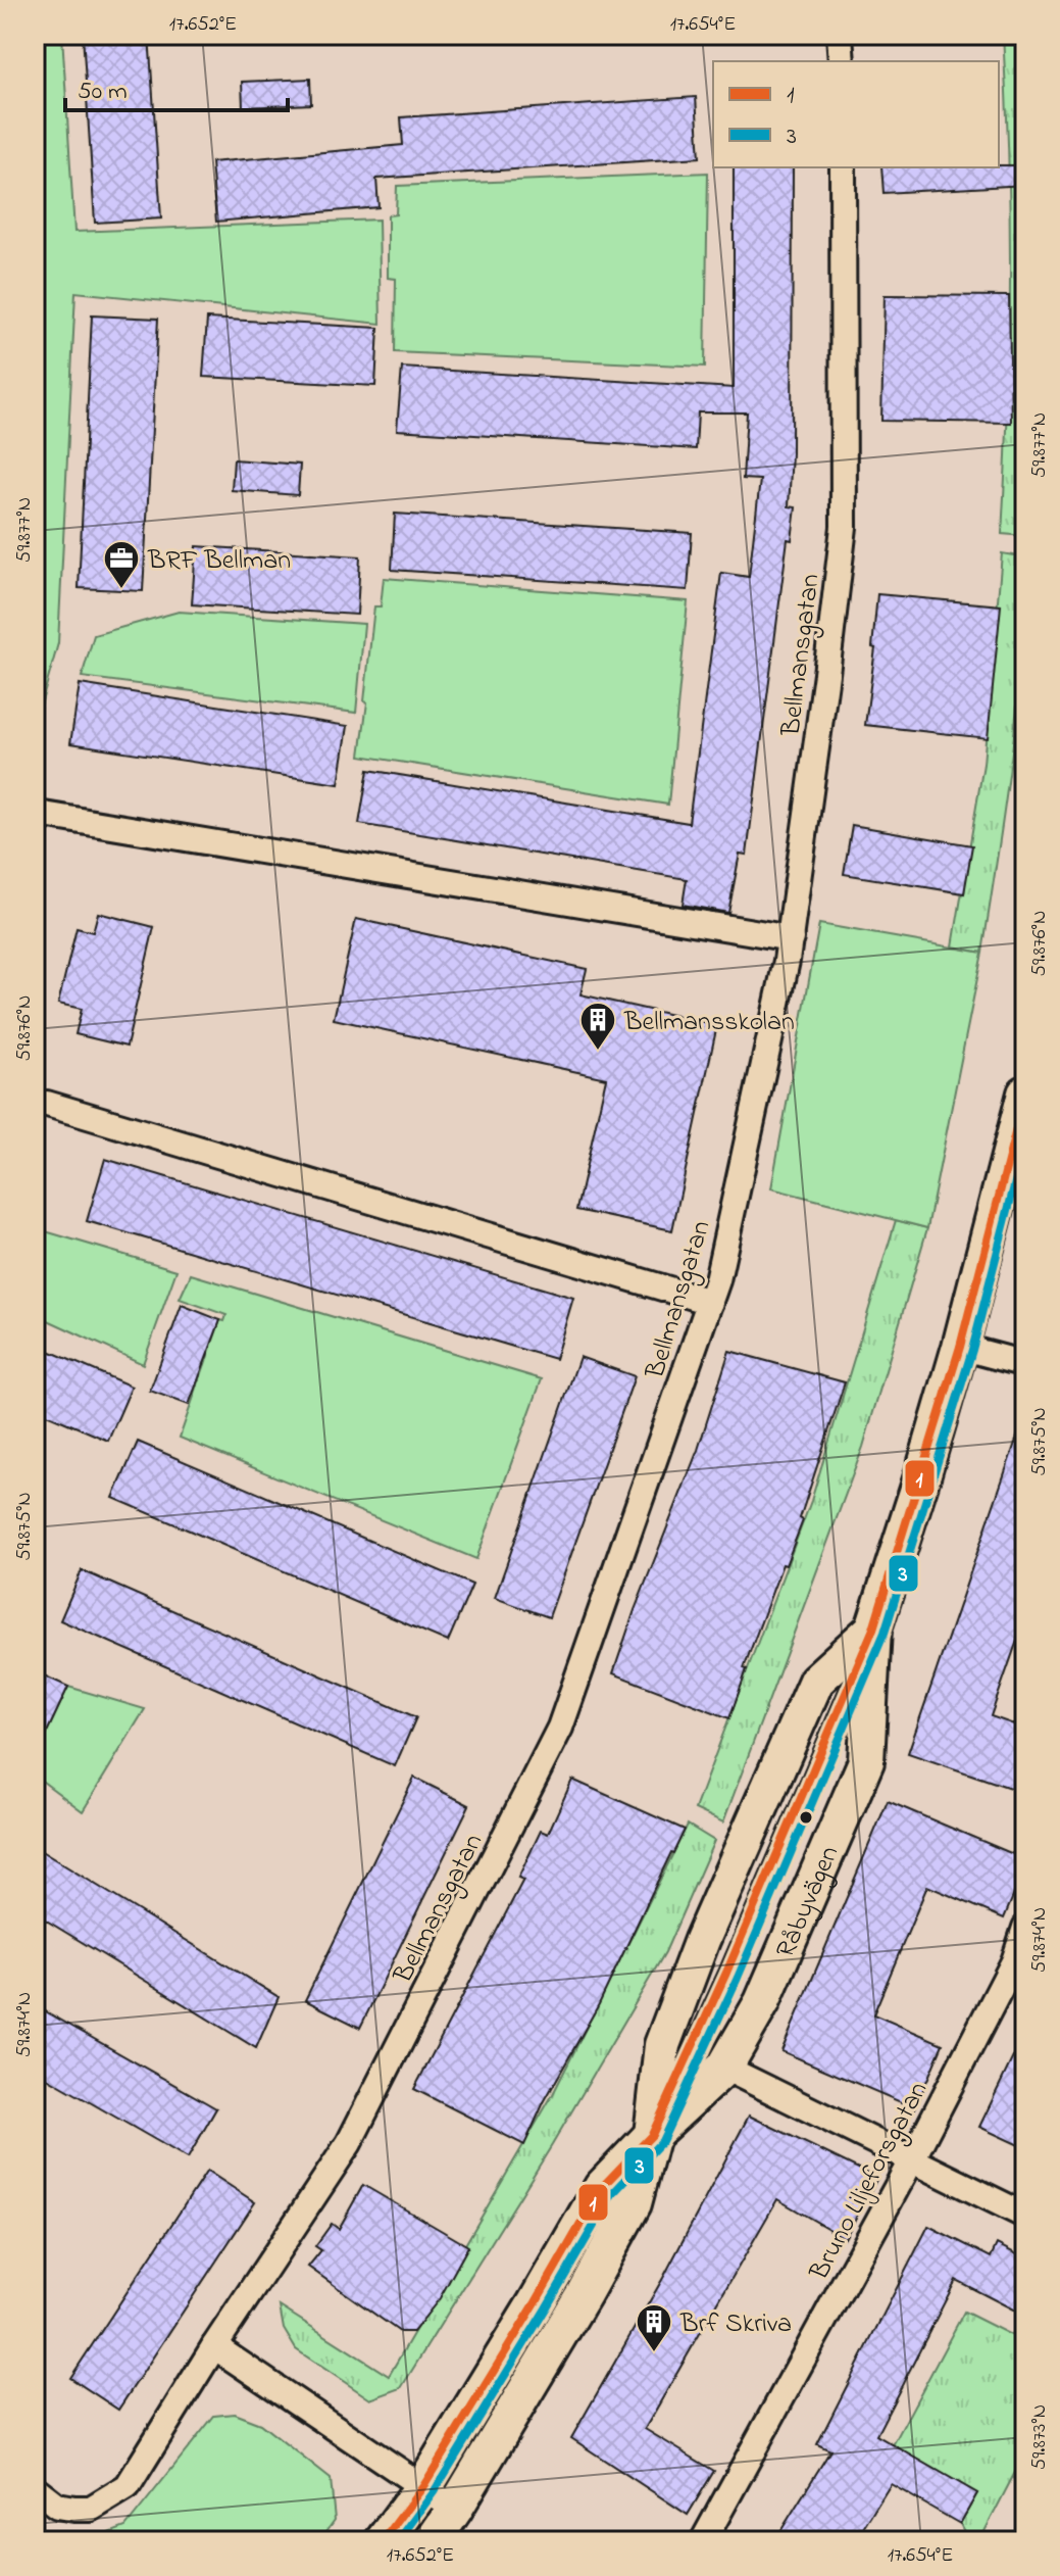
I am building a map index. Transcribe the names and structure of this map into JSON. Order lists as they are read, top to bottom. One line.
{"streets":{"main road":["Råbyvägen"],"street":["Bellmansgatan","Bruno Liljeforsgatan"]},"places":{"office":["BRF Bellman"],"building":["Bellmansskolan","Brf Skriva"]},"lines":["transit line 1","transit line 3"],"legend":["1","3"],"scale_bar":"50 m","coordinates":["17.652°E","17.654°E","59.877°N","59.876°N","59.875°N","59.874°N","59.873°N"]}
